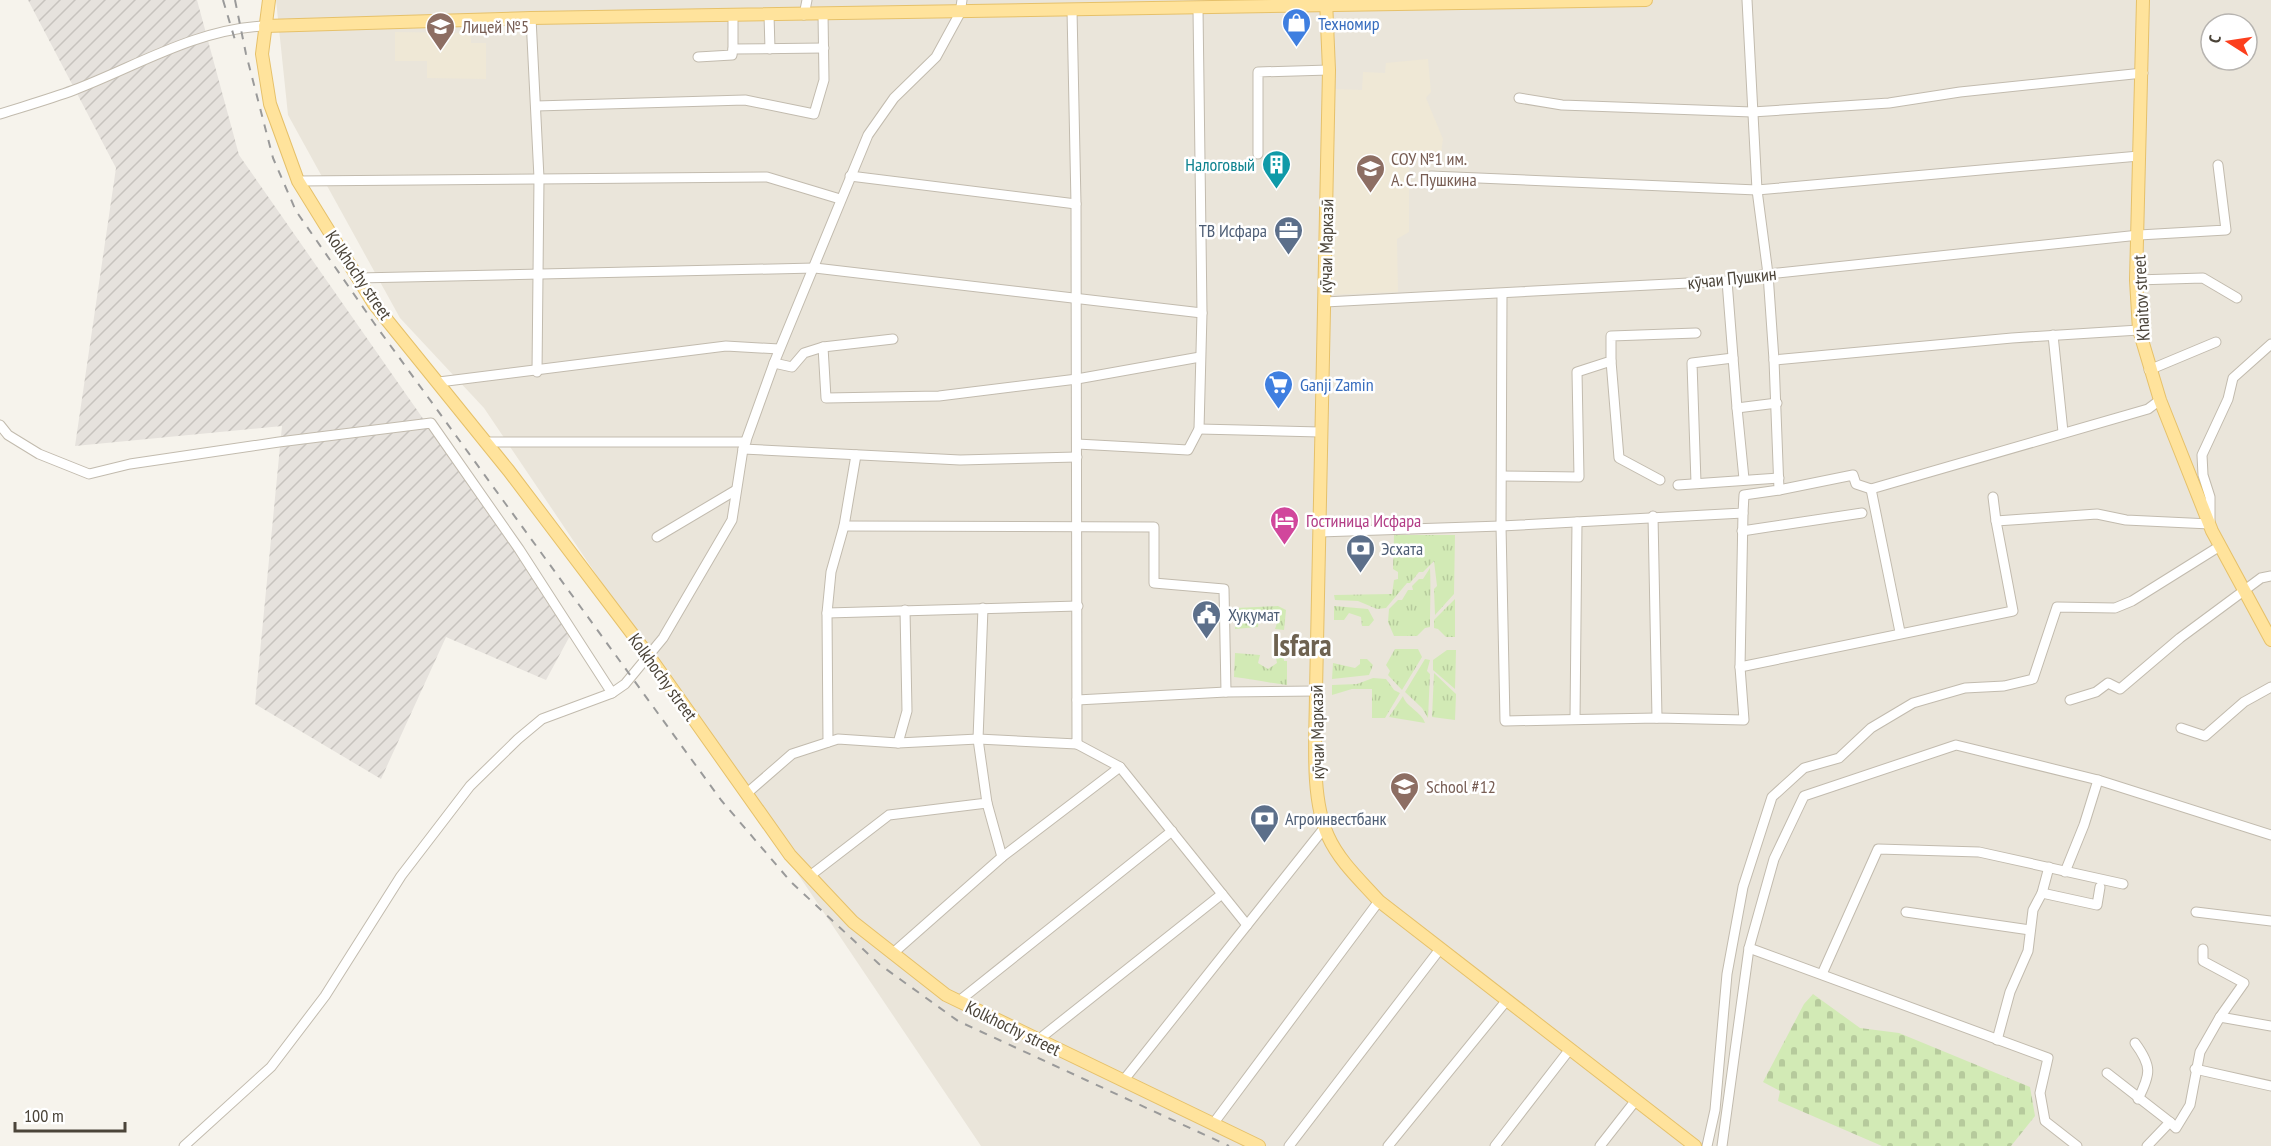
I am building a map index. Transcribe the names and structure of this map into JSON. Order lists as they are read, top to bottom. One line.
{"streets":{"main road":["кӯчаи Марказӣ","Kolkhochy street","Khaitov street"],"street":["кӯчаи Пушкин"]},"crossings":[["кӯчаи Марказӣ","кӯчаи Пушкин"],["кӯчаи Пушкин","Khaitov street"]],"districts":["Isfara"],"places":{"shop":["Техномир"],"school or university":["Лицей №5","СОУ №1 им. А. С. Пушкина","School #12"],"building":["Налоговый"],"office":["ТВ Исфара"],"supermarket":["Ganji Zamin"],"hotel":["Гостиница Исфара"],"bank":["Эсхата","Агроинвестбанк"],"public building":["Хуқумат"]},"scale_bar":"100 m","north":"left"}
